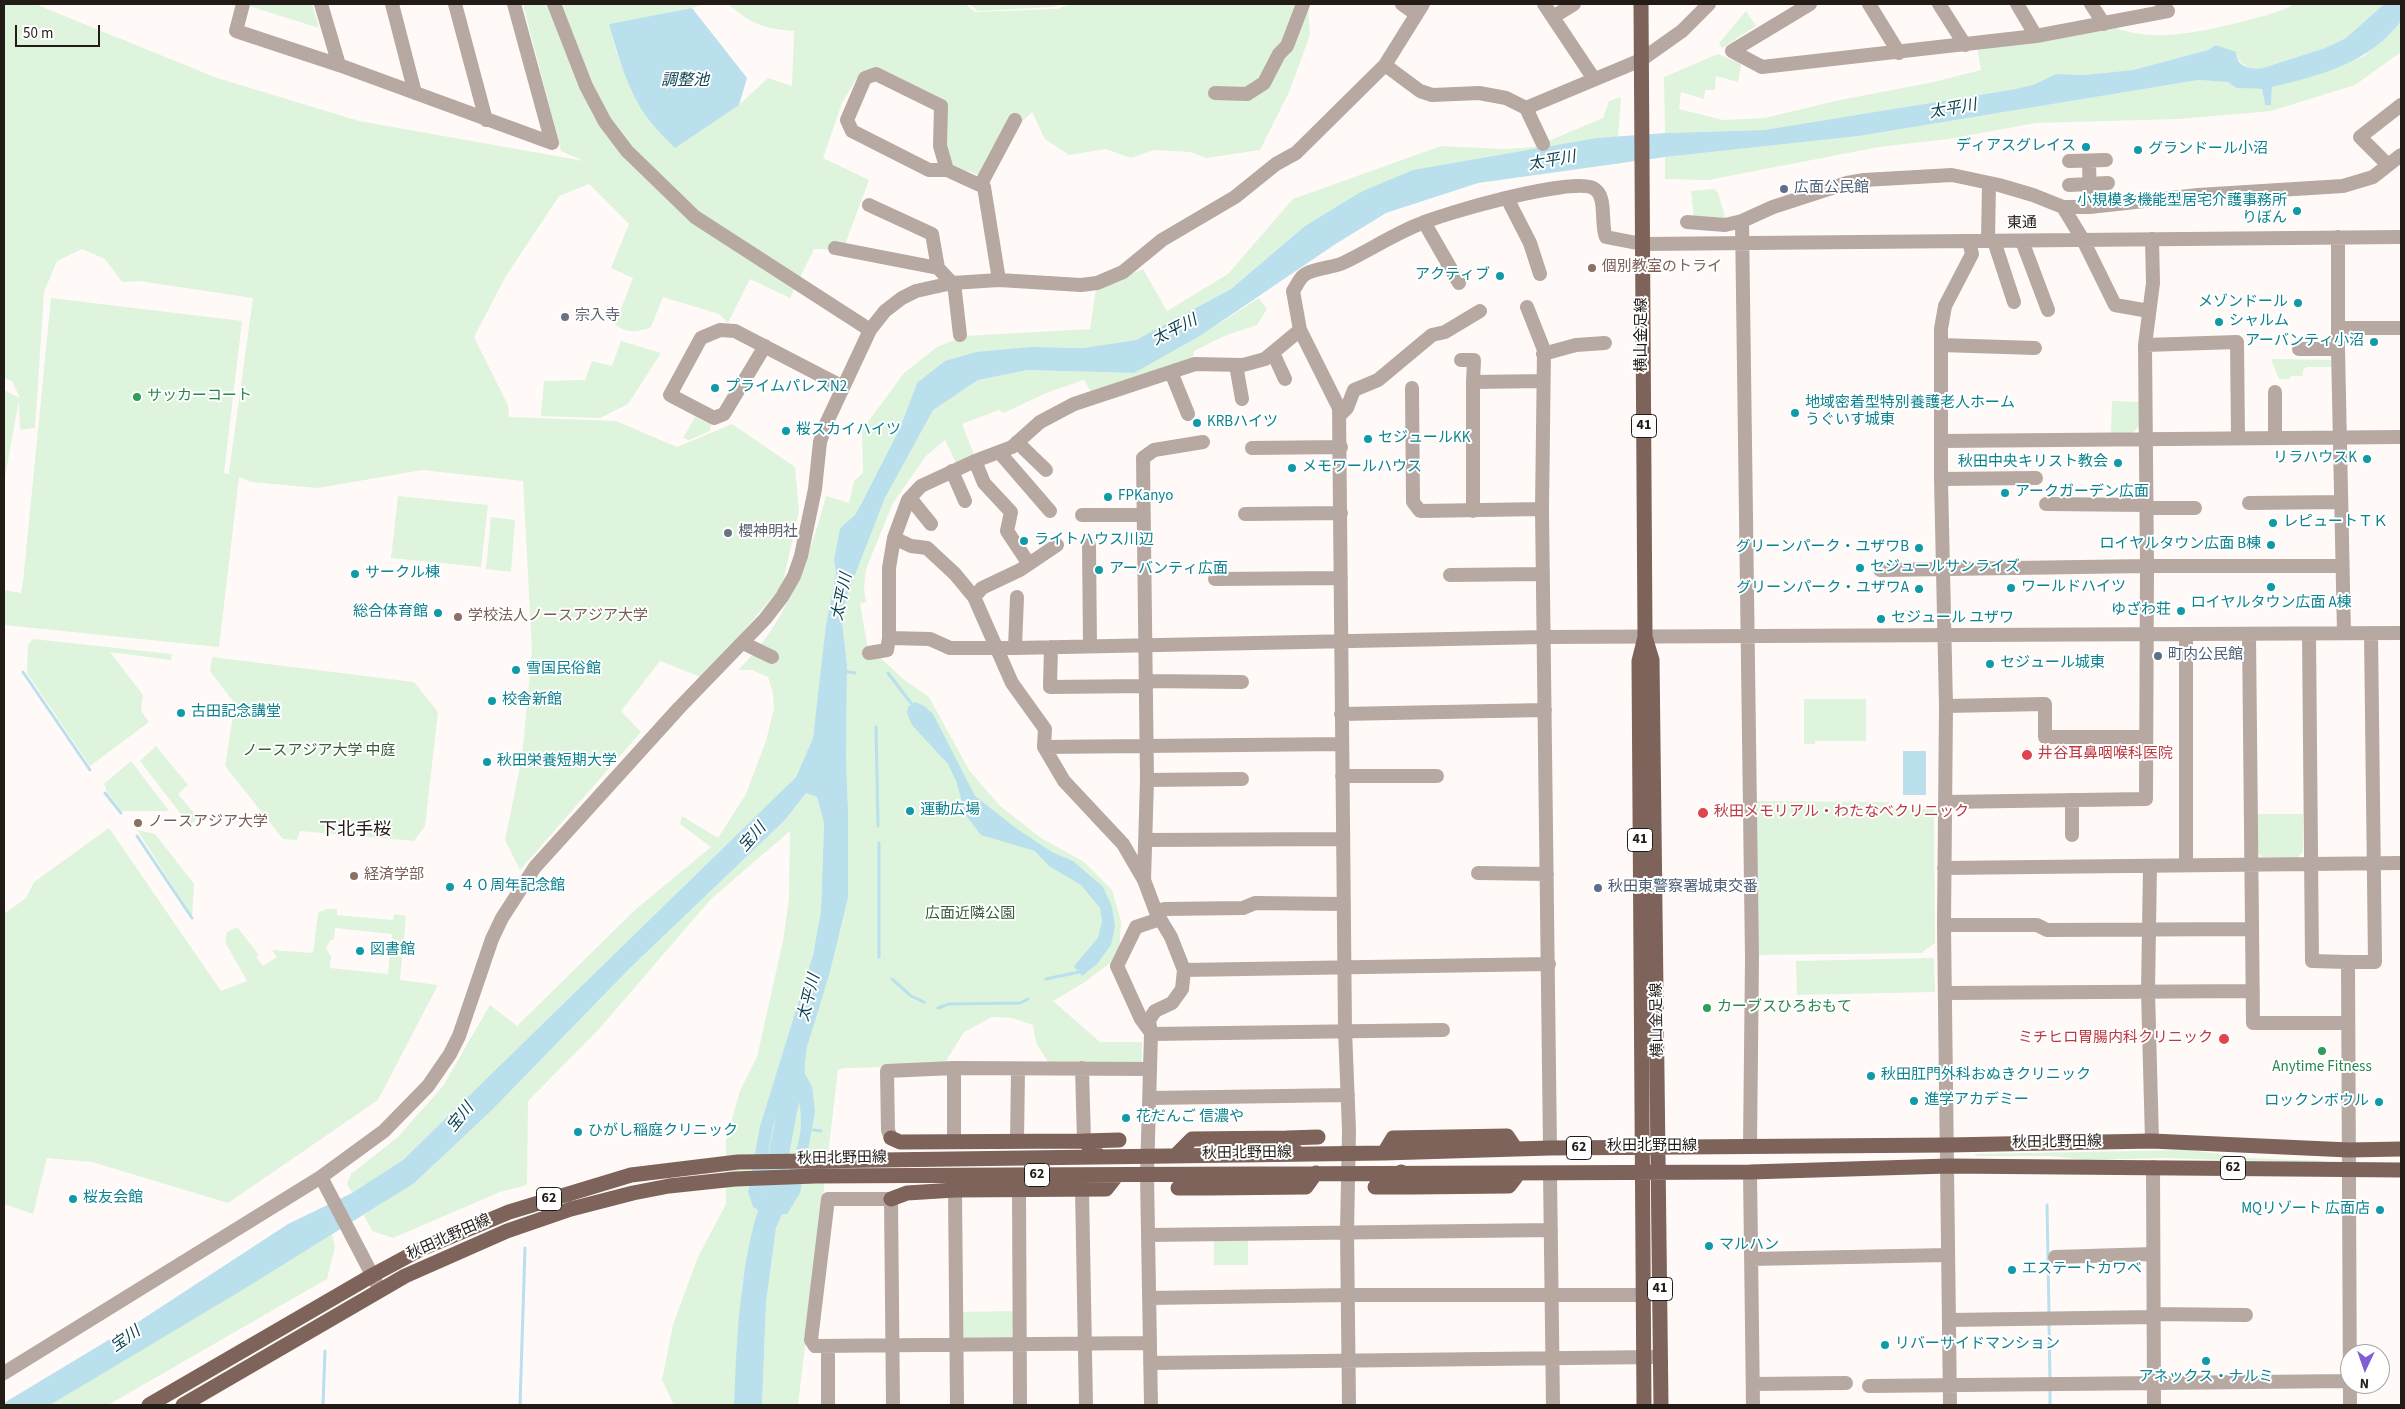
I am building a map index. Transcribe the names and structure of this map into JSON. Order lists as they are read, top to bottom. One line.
{"streets":{"main road":["横山金足線","41","秋田北野田線","62"],"street":["東通"]},"crossings":[["東通","横山金足線"],["横山金足線","秋田北野田線"]],"districts":["下北手桜"],"water":["調整池","太平川","宝川"],"parks":["ノースアジア大学 中庭","広面近隣公園"],"places":["ディアスグレイス","グランドール小沼","広面公民館","小規模多機能型居宅介護事務所 りぼん","個別教室のトライ","アクティブ","メゾンドール","宗入寺","シャルム","アーバンティ小沼","プライムパレスN2","サッカーコート","地域密着型特別養護老人ホーム うぐいす城東","KRBハイツ","桜スカイハイツ","セジュールKK","リラハウスK","秋田中央キリスト教会","メモワールハウス","アークガーデン広面","FPKanyo","レピュートＴＫ","櫻神明社","ライトハウス川辺","ロイヤルタウン広面 B棟","グリーンパーク・ユザワB","セジュールサンライズ","アーバンティ広面","サークル棟","ロイヤルタウン広面 A棟","ワールドハイツ","グリーンパーク・ユザワA","ゆざわ荘","総合体育館","学校法人ノースアジア大学","セジュール ユザワ","町内公民館","セジュール城東","雪国民俗館","校舎新館","古田記念講堂","井谷耳鼻咽喉科医院","秋田栄養短期大学","運動広場","秋田メモリアル・わたなべクリニック","ノースアジア大学","経済学部","４０周年記念館","秋田東警察署城東交番","図書館","カーブスひろおもて","ミチヒロ胃腸内科クリニック","Anytime Fitness","秋田肛門外科おぬきクリニック","進学アカデミー","ロックンボウル","花だんご 信濃や","ひがし稲庭クリニック","桜友会館","MQリゾート 広面店","マルハン","エステートカワベ","リバーサイドマンション","アネックス・ナルミ"],"scale_bar":"50 m","north":"bottom"}
